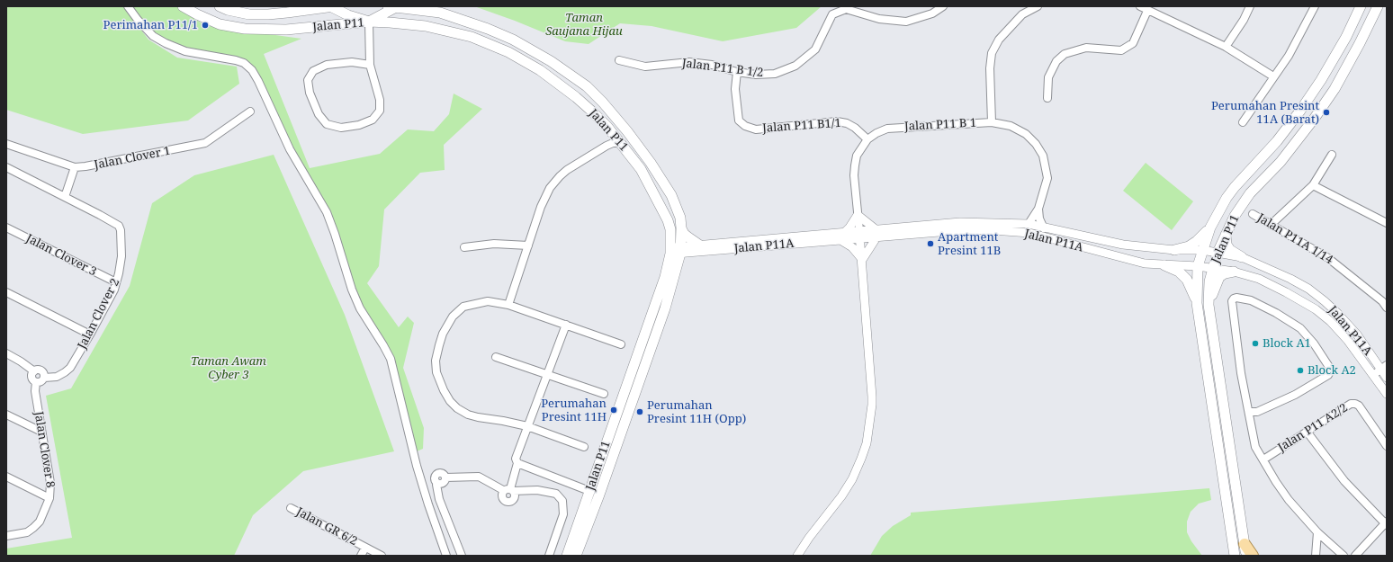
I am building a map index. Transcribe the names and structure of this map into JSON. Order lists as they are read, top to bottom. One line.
{"streets":{"main road":["Jalan P11"],"street":["Jalan P11 B 1/2","Jalan P11 B 1","Jalan P11 B1/1","Jalan Clover 1","Jalan P11A 1/14","Jalan P11A","Jalan Clover 3","Jalan Clover 2","Jalan P11 A2/2","Jalan Clover 8","Jalan GR 6/2"]},"crossings":[["Jalan P11","Jalan P11A"],["Jalan P11 B 1/2","Jalan P11 B1/1"],["Jalan P11 B 1","Jalan P11 B1/1"],["Jalan P11 B 1","Jalan P11A"],["Jalan Clover 3","Jalan Clover 2"],["Jalan Clover 2","Jalan Clover 8"]],"parks":["Taman Saujana Hijau","Taman Awam Cyber 3"],"places":["Perimahan P11/1","Perumahan Presint 11A (Barat)","Apartment Presint 11B","Block A1","Block A2","Perumahan Presint 11H","Perumahan Presint 11H (Opp)"]}
